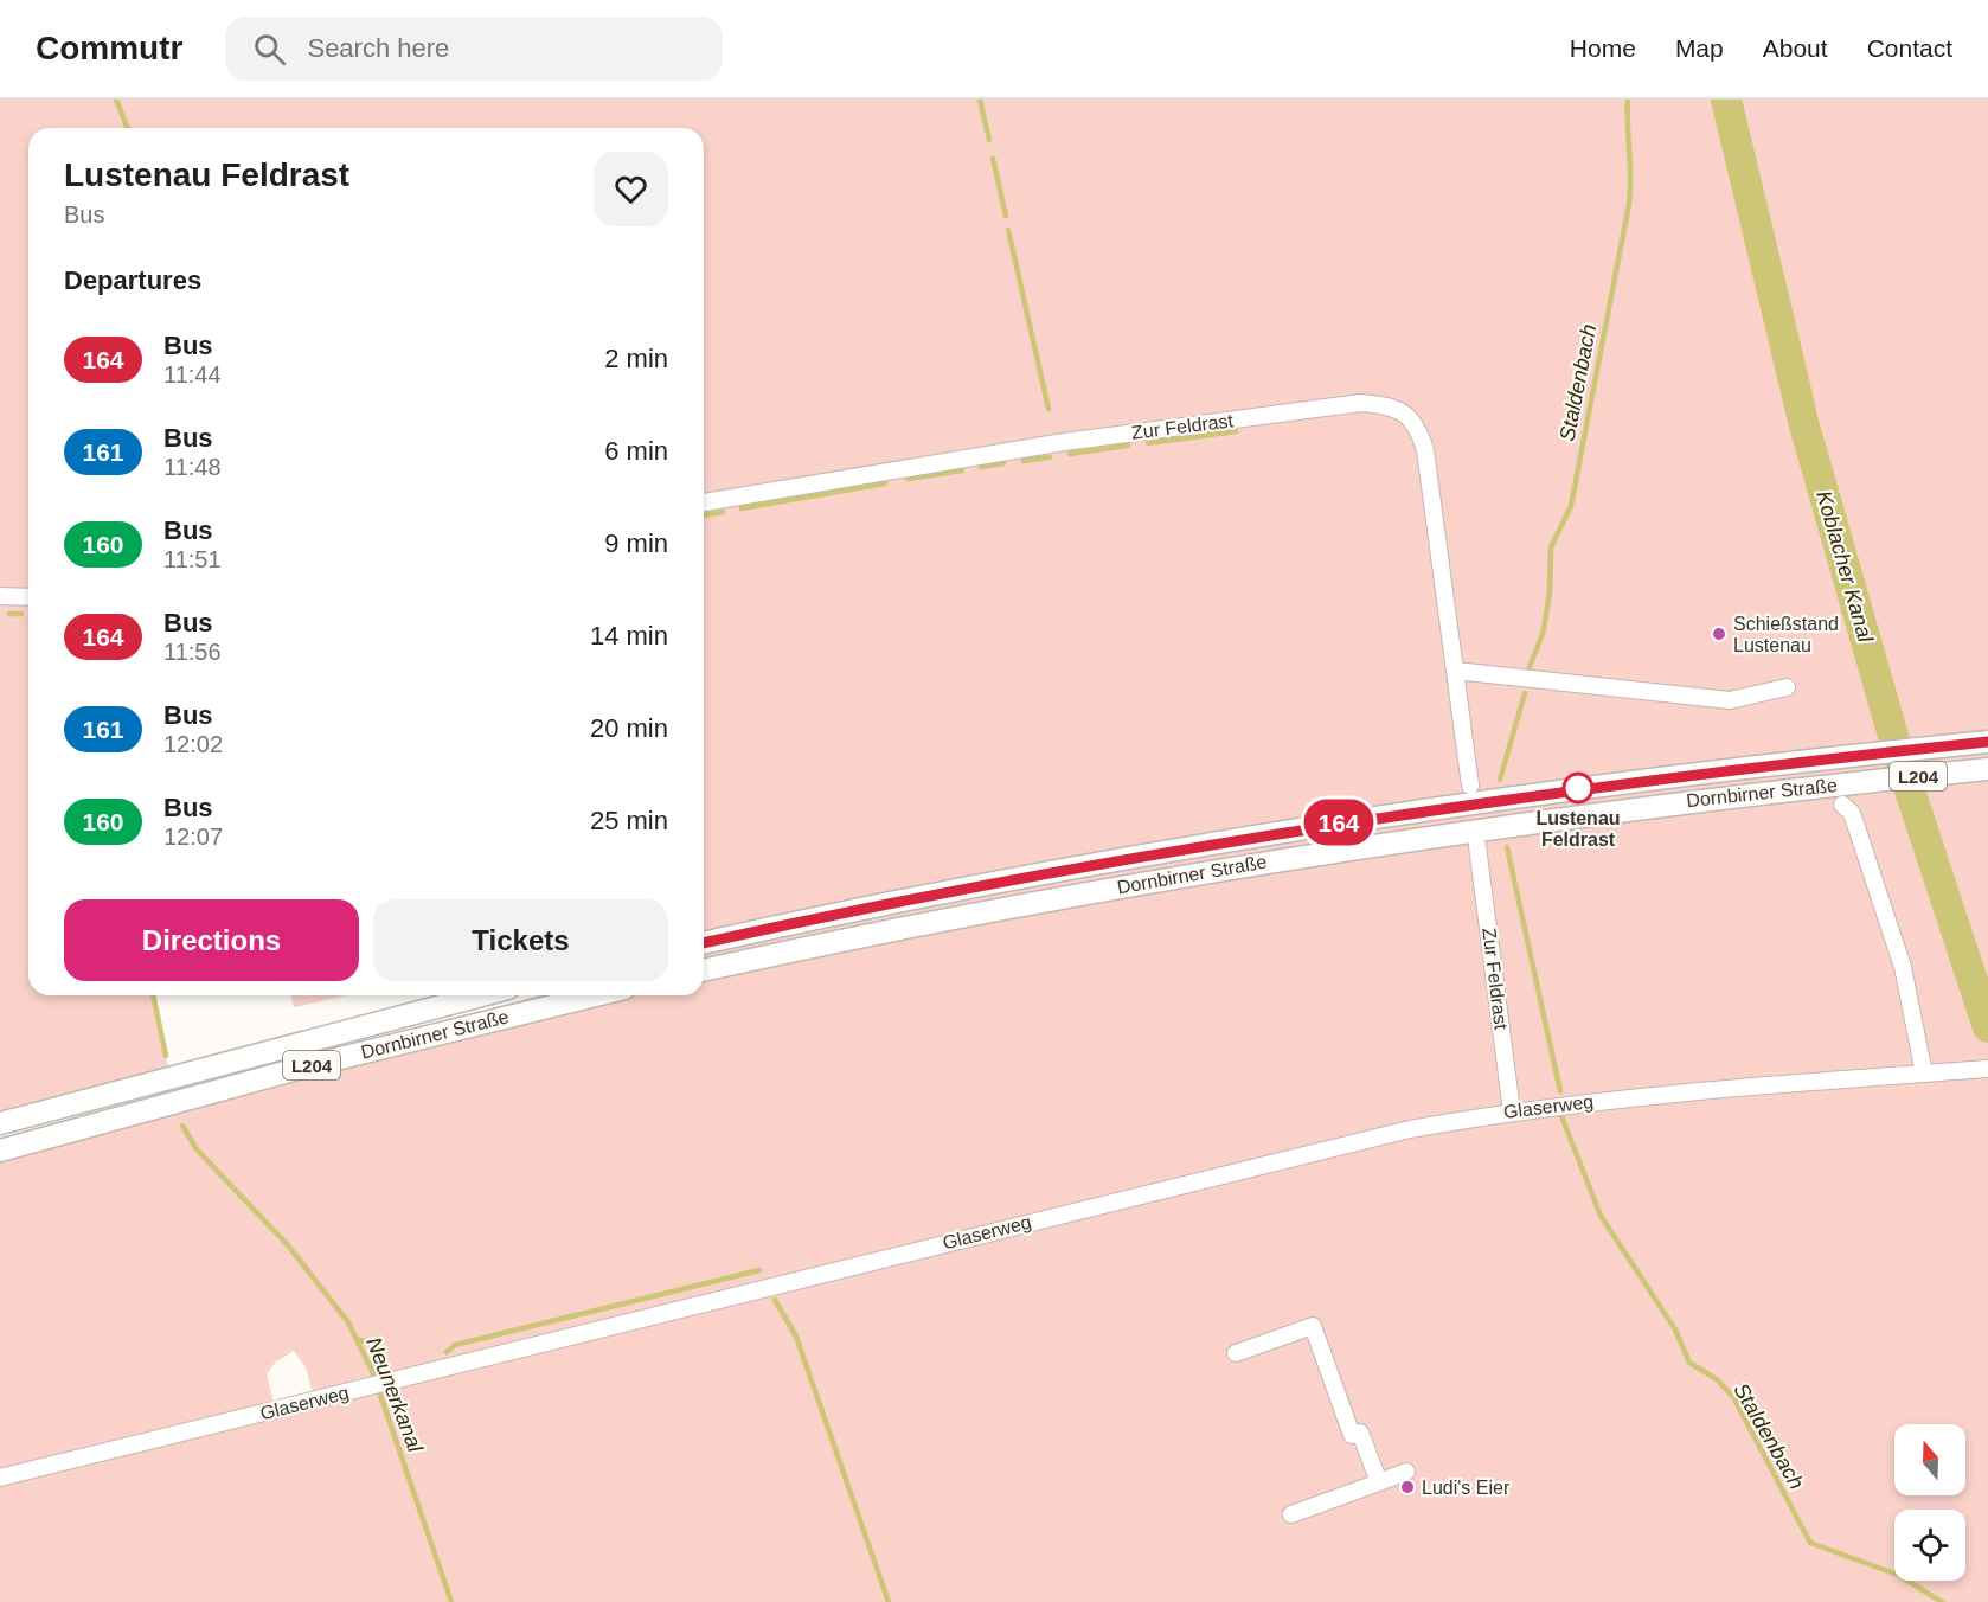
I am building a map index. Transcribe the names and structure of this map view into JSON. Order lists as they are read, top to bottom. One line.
{"streets":{"main road":["L204","Dornbirner Straße"],"street":["Zur Feldrast","Glaserweg"]},"crossings":[["Zur Feldrast","Glaserweg"]],"water":["Staldenbach","Koblacher Kanal","Neunerkanal"],"places":["Schießstand Lustenau","Lustenau Feldrast","Ludi's Eier"],"lines":["bus line 164"],"north":"top","page":{"header":"Commutr","search":"Search here","nav":["Home","Map","About","Contact"],"on_map":"164","heading":[["Lustenau Feldrast","Bus"],"Departures"],"list":[{"mark":"164","name":"Bus","note":"11:44","value":"2 min"},{"mark":"161","name":"Bus","note":"11:48","value":"6 min"},{"mark":"160","name":"Bus","note":"11:51","value":"9 min"},{"mark":"164","name":"Bus","note":"11:56","value":"14 min"},{"mark":"161","name":"Bus","note":"12:02","value":"20 min"},{"mark":"160","name":"Bus","note":"12:07","value":"25 min"}],"buttons":["Directions","Tickets"]}}
